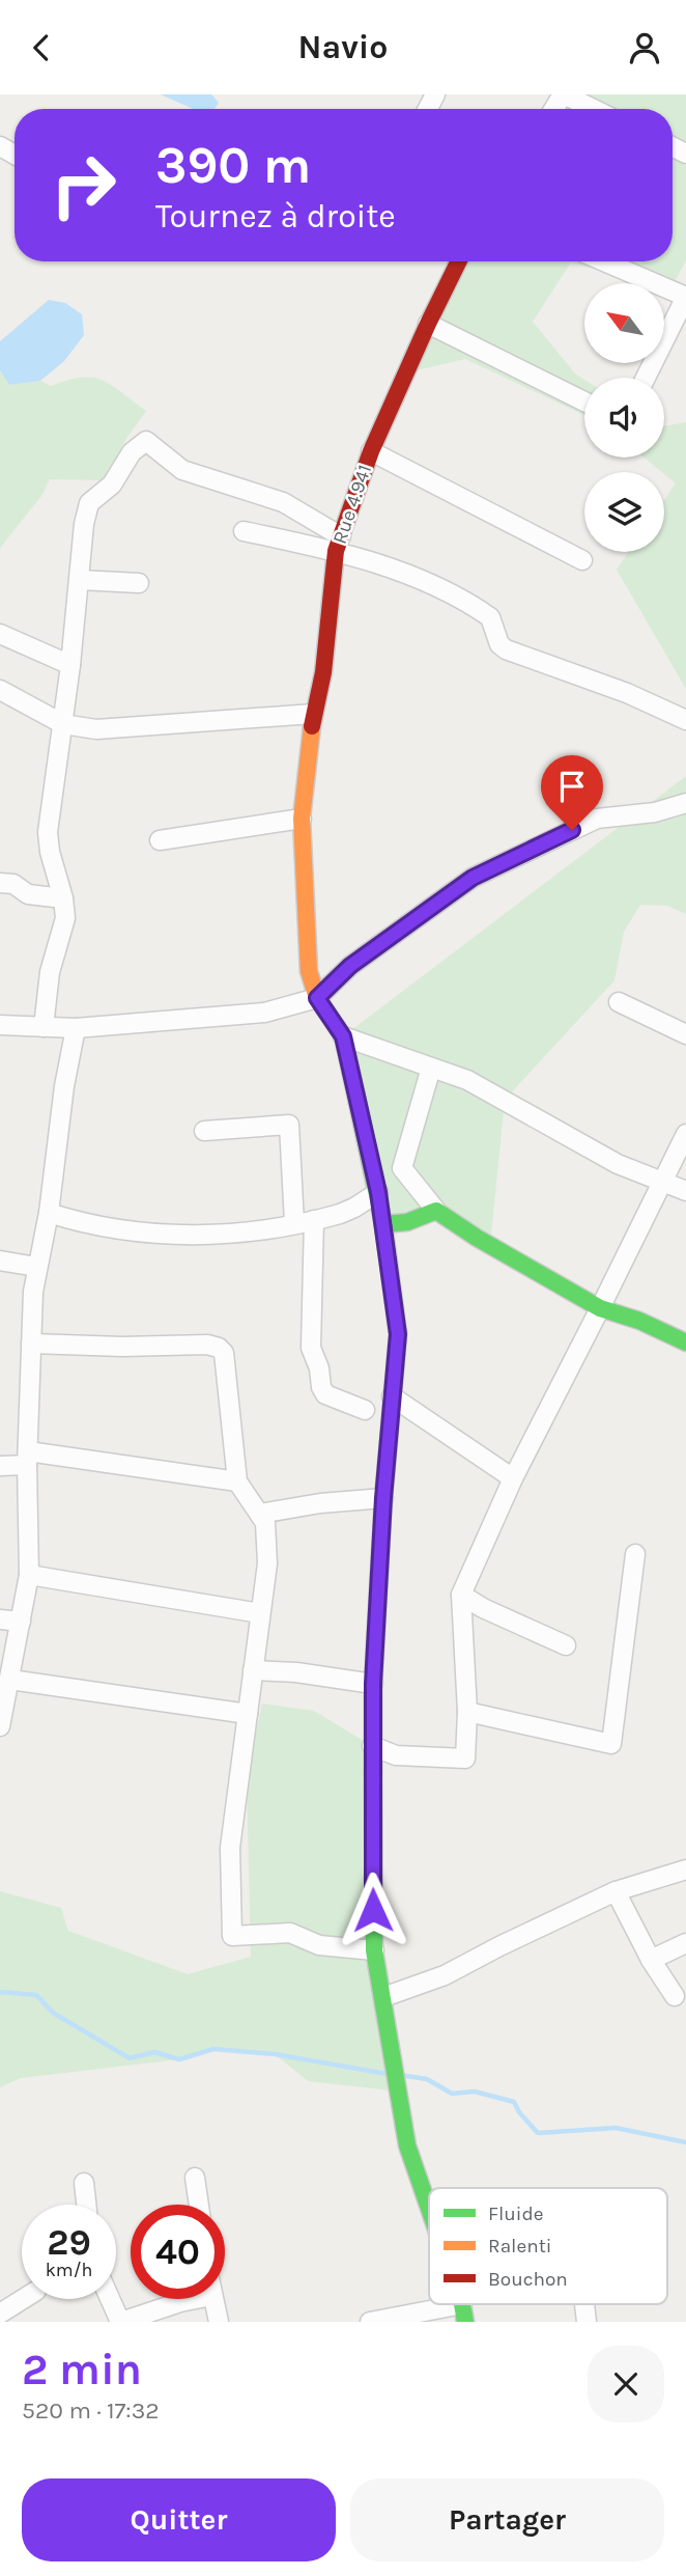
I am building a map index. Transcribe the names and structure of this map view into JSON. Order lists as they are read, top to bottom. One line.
{"streets":{"street":["Rue 4.941"]},"legend":["Fluide","Ralenti","Bouchon"],"north":"top left","page":{"header":"Navio","turn":["390 m","Tournez à droite"],"speed":"29 km/h","limit":"40","heading":["2 min","520 m · 17:32"],"buttons":["Quitter","Partager"]}}
